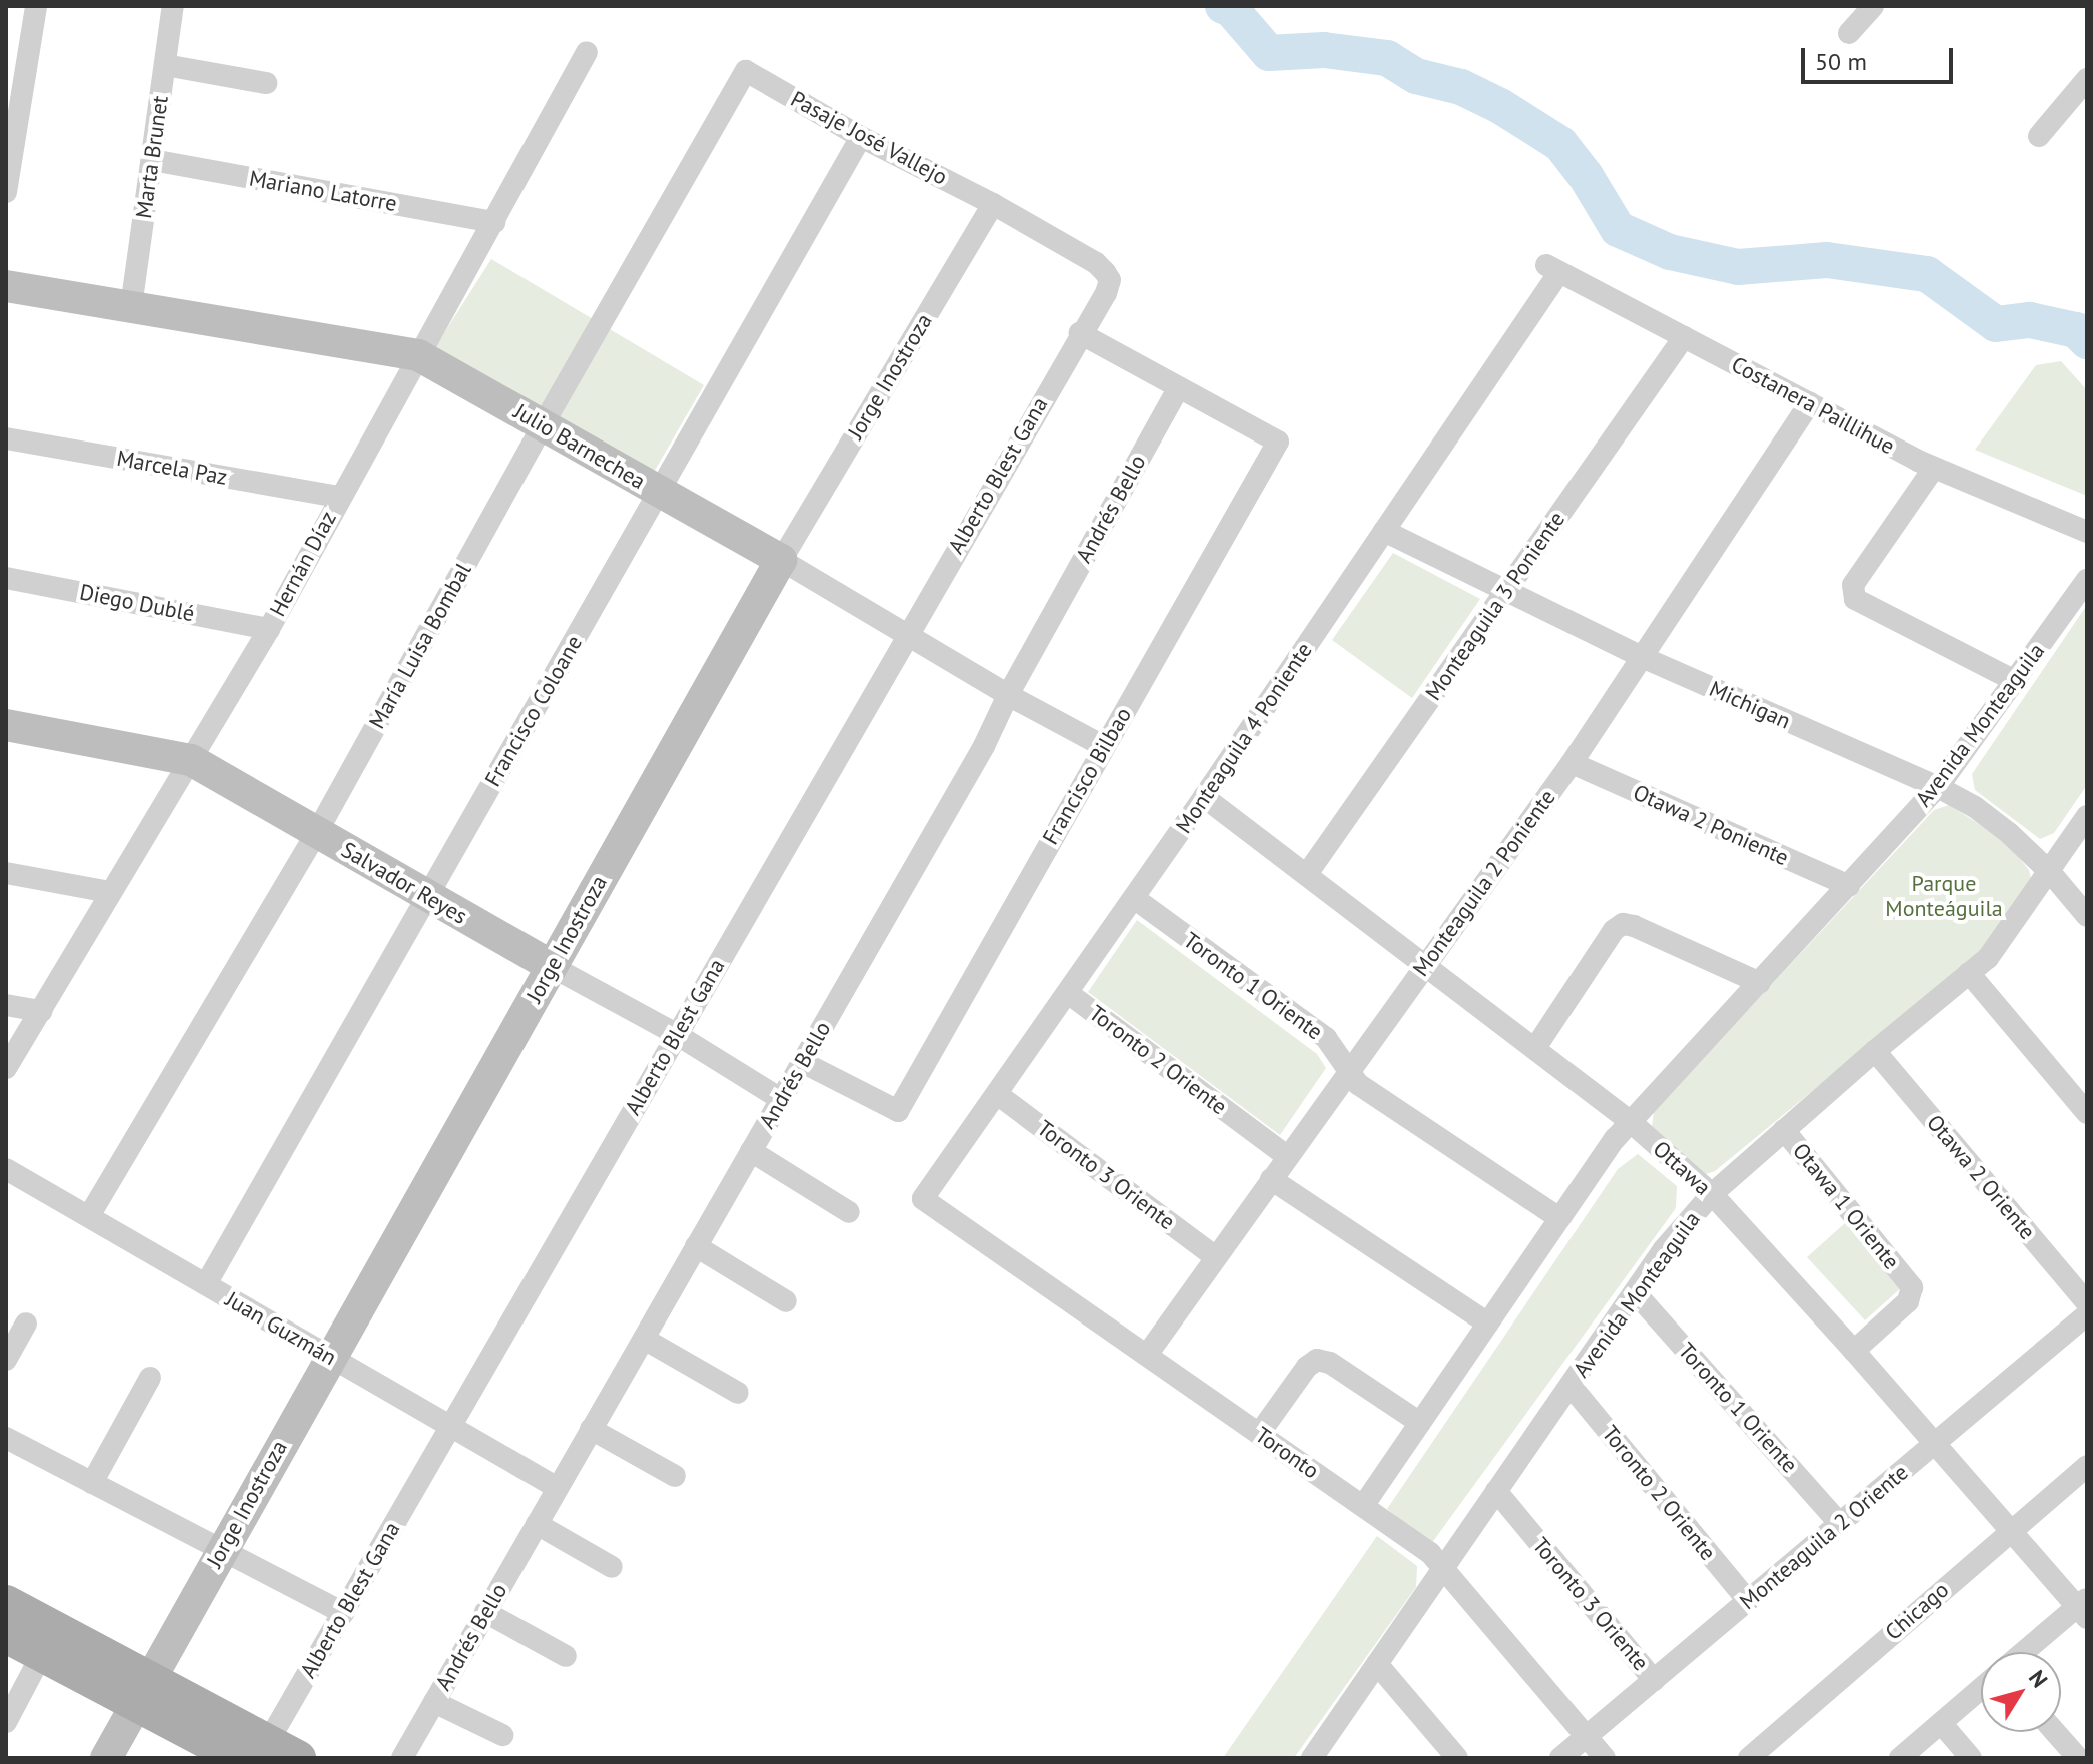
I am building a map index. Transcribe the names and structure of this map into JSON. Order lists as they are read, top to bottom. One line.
{"streets":{"street":["Pasaje José Vallejo","Marta Brunet","Mariano Latorre","Jorge Inostroza","Costanera Paillihue","Julio Barnechea","Marcela Paz","Alberto Blest Gana","Andrés Bello","Hernán Díaz","Diego Dublé","Monteaguila 3 Poniente","María Luisa Bombal","Michigan","Francisco Coloane","Avenida Monteaguila","Monteaguila 4 Poniente","Francisco Bilbao","Otawa 2 Poniente","Salvador Reyes","Monteaguila 2 Poniente","Toronto 1 Oriente","Toronto 2 Oriente","Ottawa","Toronto 3 Oriente","Otawa 2 Oriente","Otawa 1 Oriente","Juan Guzmán","Toronto","Monteaguila 2 Oriente","Chicago"]},"crossings":[["Pasaje José Vallejo","Jorge Inostroza"],["Pasaje José Vallejo","Alberto Blest Gana"],["Pasaje José Vallejo","María Luisa Bombal"],["Pasaje José Vallejo","Francisco Coloane"],["Marta Brunet","Mariano Latorre"],["Marta Brunet","Julio Barnechea"],["Mariano Latorre","Hernán Díaz"],["Jorge Inostroza","Julio Barnechea"],["Jorge Inostroza","Salvador Reyes"],["Jorge Inostroza","Juan Guzmán"],["Costanera Paillihue","Monteaguila 3 Poniente"],["Costanera Paillihue","Monteaguila 4 Poniente"],["Costanera Paillihue","Monteaguila 2 Poniente"],["Julio Barnechea","Alberto Blest Gana"],["Julio Barnechea","Andrés Bello"],["Julio Barnechea","Hernán Díaz"],["Julio Barnechea","María Luisa Bombal"],["Julio Barnechea","Francisco Coloane"],["Julio Barnechea","Francisco Bilbao"],["Marcela Paz","Hernán Díaz"],["Alberto Blest Gana","Salvador Reyes"],["Alberto Blest Gana","Juan Guzmán"],["Andrés Bello","Francisco Bilbao"],["Andrés Bello","Salvador Reyes"],["Andrés Bello","Juan Guzmán"],["Hernán Díaz","Diego Dublé"],["Hernán Díaz","Salvador Reyes"],["Monteaguila 3 Poniente","Michigan"],["Monteaguila 3 Poniente","Ottawa"],["María Luisa Bombal","Salvador Reyes"],["María Luisa Bombal","Juan Guzmán"],["Michigan","Avenida Monteaguila"],["Michigan","Monteaguila 4 Poniente"],["Michigan","Monteaguila 2 Poniente"],["Francisco Coloane","Salvador Reyes"],["Francisco Coloane","Juan Guzmán"],["Avenida Monteaguila","Otawa 2 Poniente"],["Avenida Monteaguila","Toronto 1 Oriente"],["Avenida Monteaguila","Toronto 2 Oriente"],["Avenida Monteaguila","Ottawa"],["Avenida Monteaguila","Toronto 3 Oriente"],["Avenida Monteaguila","Otawa 2 Oriente"],["Avenida Monteaguila","Otawa 1 Oriente"],["Avenida Monteaguila","Toronto"],["Monteaguila 4 Poniente","Toronto 1 Oriente"],["Monteaguila 4 Poniente","Toronto 2 Oriente"],["Monteaguila 4 Poniente","Ottawa"],["Monteaguila 4 Poniente","Toronto 3 Oriente"],["Monteaguila 4 Poniente","Toronto"],["Otawa 2 Poniente","Monteaguila 2 Poniente"],["Monteaguila 2 Poniente","Toronto 1 Oriente"],["Monteaguila 2 Poniente","Toronto 2 Oriente"],["Monteaguila 2 Poniente","Ottawa"],["Monteaguila 2 Poniente","Toronto 3 Oriente"],["Monteaguila 2 Poniente","Toronto"],["Toronto 1 Oriente","Monteaguila 2 Oriente"],["Toronto 2 Oriente","Monteaguila 2 Oriente"],["Ottawa","Otawa 1 Oriente"],["Ottawa","Monteaguila 2 Oriente"],["Ottawa","Chicago"],["Toronto 3 Oriente","Monteaguila 2 Oriente"],["Toronto","Monteaguila 2 Oriente"]],"parks":["Parque Monteáguila"],"scale_bar":"50 m","north":"top right"}
